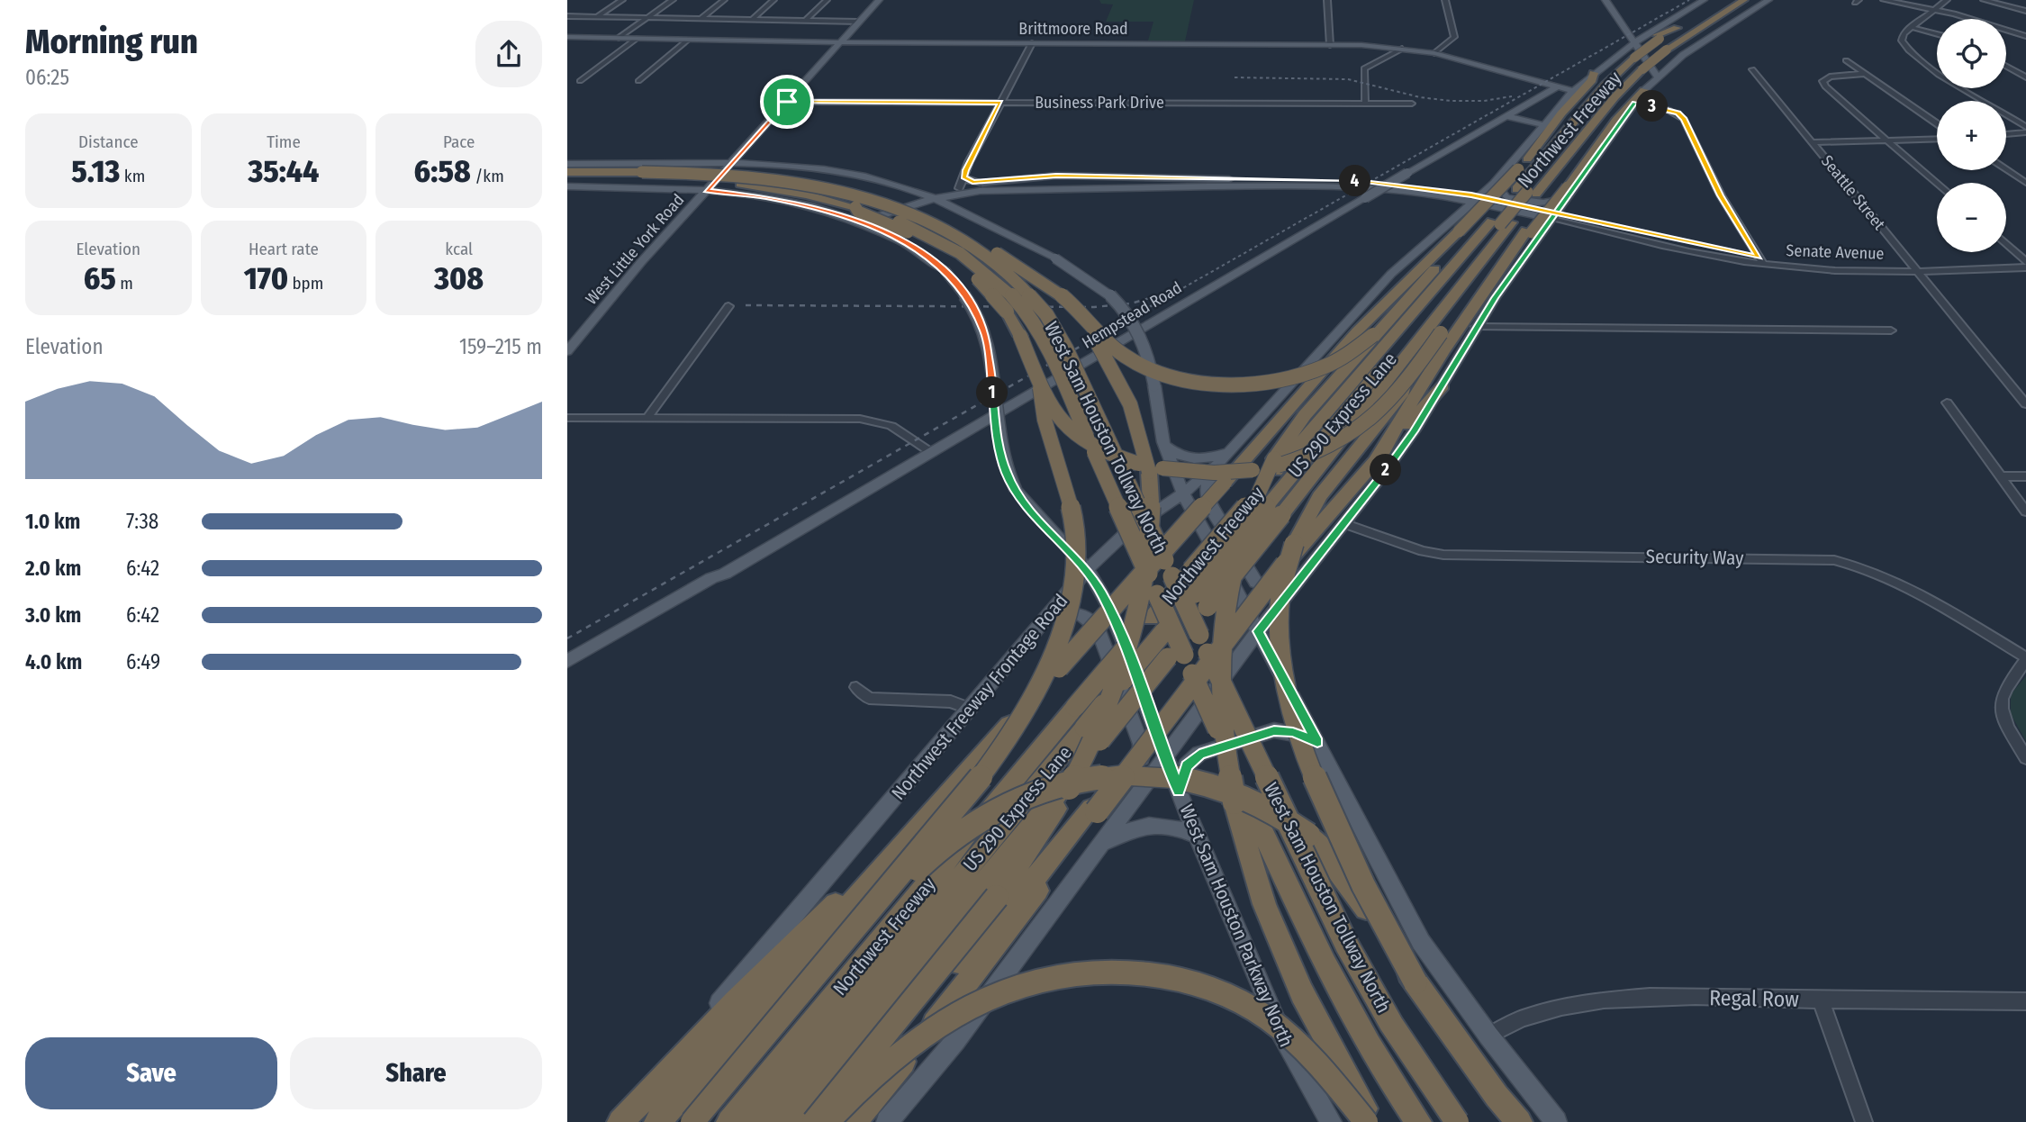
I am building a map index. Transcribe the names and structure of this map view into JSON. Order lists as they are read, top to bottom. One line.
{"streets":{"highway":["Northwest Freeway","US 290 Express Lane","West Sam Houston Tollway North"],"main road":["Brittmoore Road","West Little York Road","Senate Avenue","Hempstead Road","Northwest Freeway Frontage Road","West Sam Houston Parkway North"],"street":["Business Park Drive","Seattle Street","Security Way","Regal Row"]},"crossings":[["Brittmoore Road","West Little York Road"],["Brittmoore Road","Hempstead Road"],["Brittmoore Road","Northwest Freeway Frontage Road"],["Business Park Drive","West Little York Road"],["Northwest Freeway","US 290 Express Lane"],["Northwest Freeway","Northwest Freeway Frontage Road"],["Seattle Street","Senate Avenue"],["West Little York Road","West Sam Houston Parkway North"],["Senate Avenue","Northwest Freeway Frontage Road"],["Senate Avenue","West Sam Houston Parkway North"],["Northwest Freeway Frontage Road","West Sam Houston Parkway North"]],"page":{"heading":["Morning run","06:25"],"map_buttons":["+","−"],"pins":["3","4","1","2"],"stats":[["Distance","5.13 km"],["Time","35:44"],["Pace","6:58 /km"],["Elevation","65 m"],["Heart rate","170 bpm"],["kcal","308"]],"chart":["Elevation","159–215 m"],"list":[{"name":"1.0 km","note":"7:38"},{"name":"2.0 km","note":"6:42"},{"name":"3.0 km","note":"6:42"},{"name":"4.0 km","note":"6:49"}],"buttons":["Save","Share"]}}
